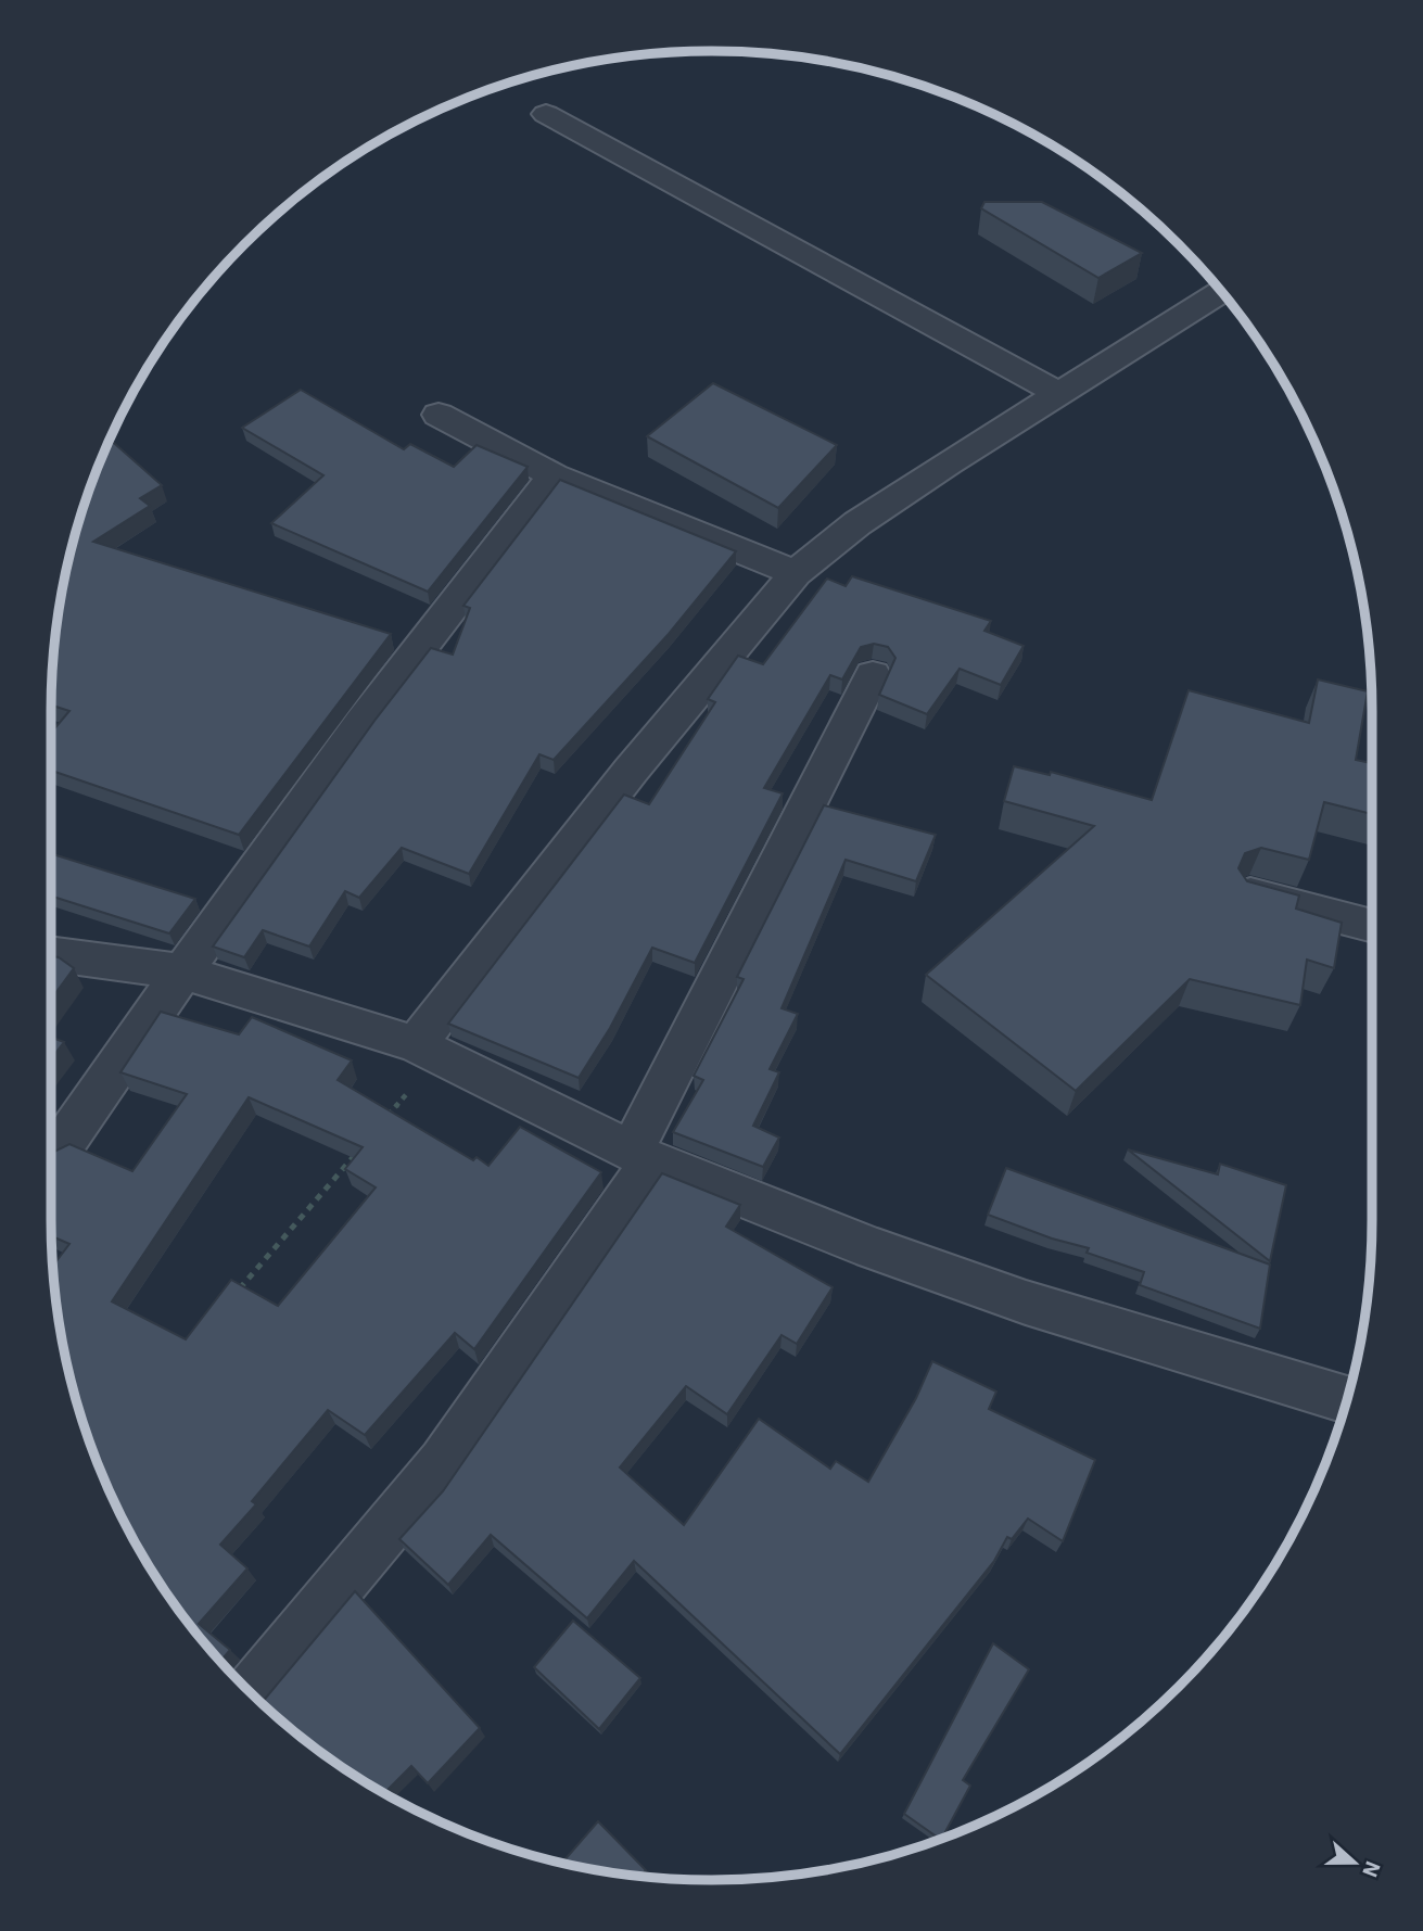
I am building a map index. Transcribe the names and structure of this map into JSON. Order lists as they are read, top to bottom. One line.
{"north":"right"}
